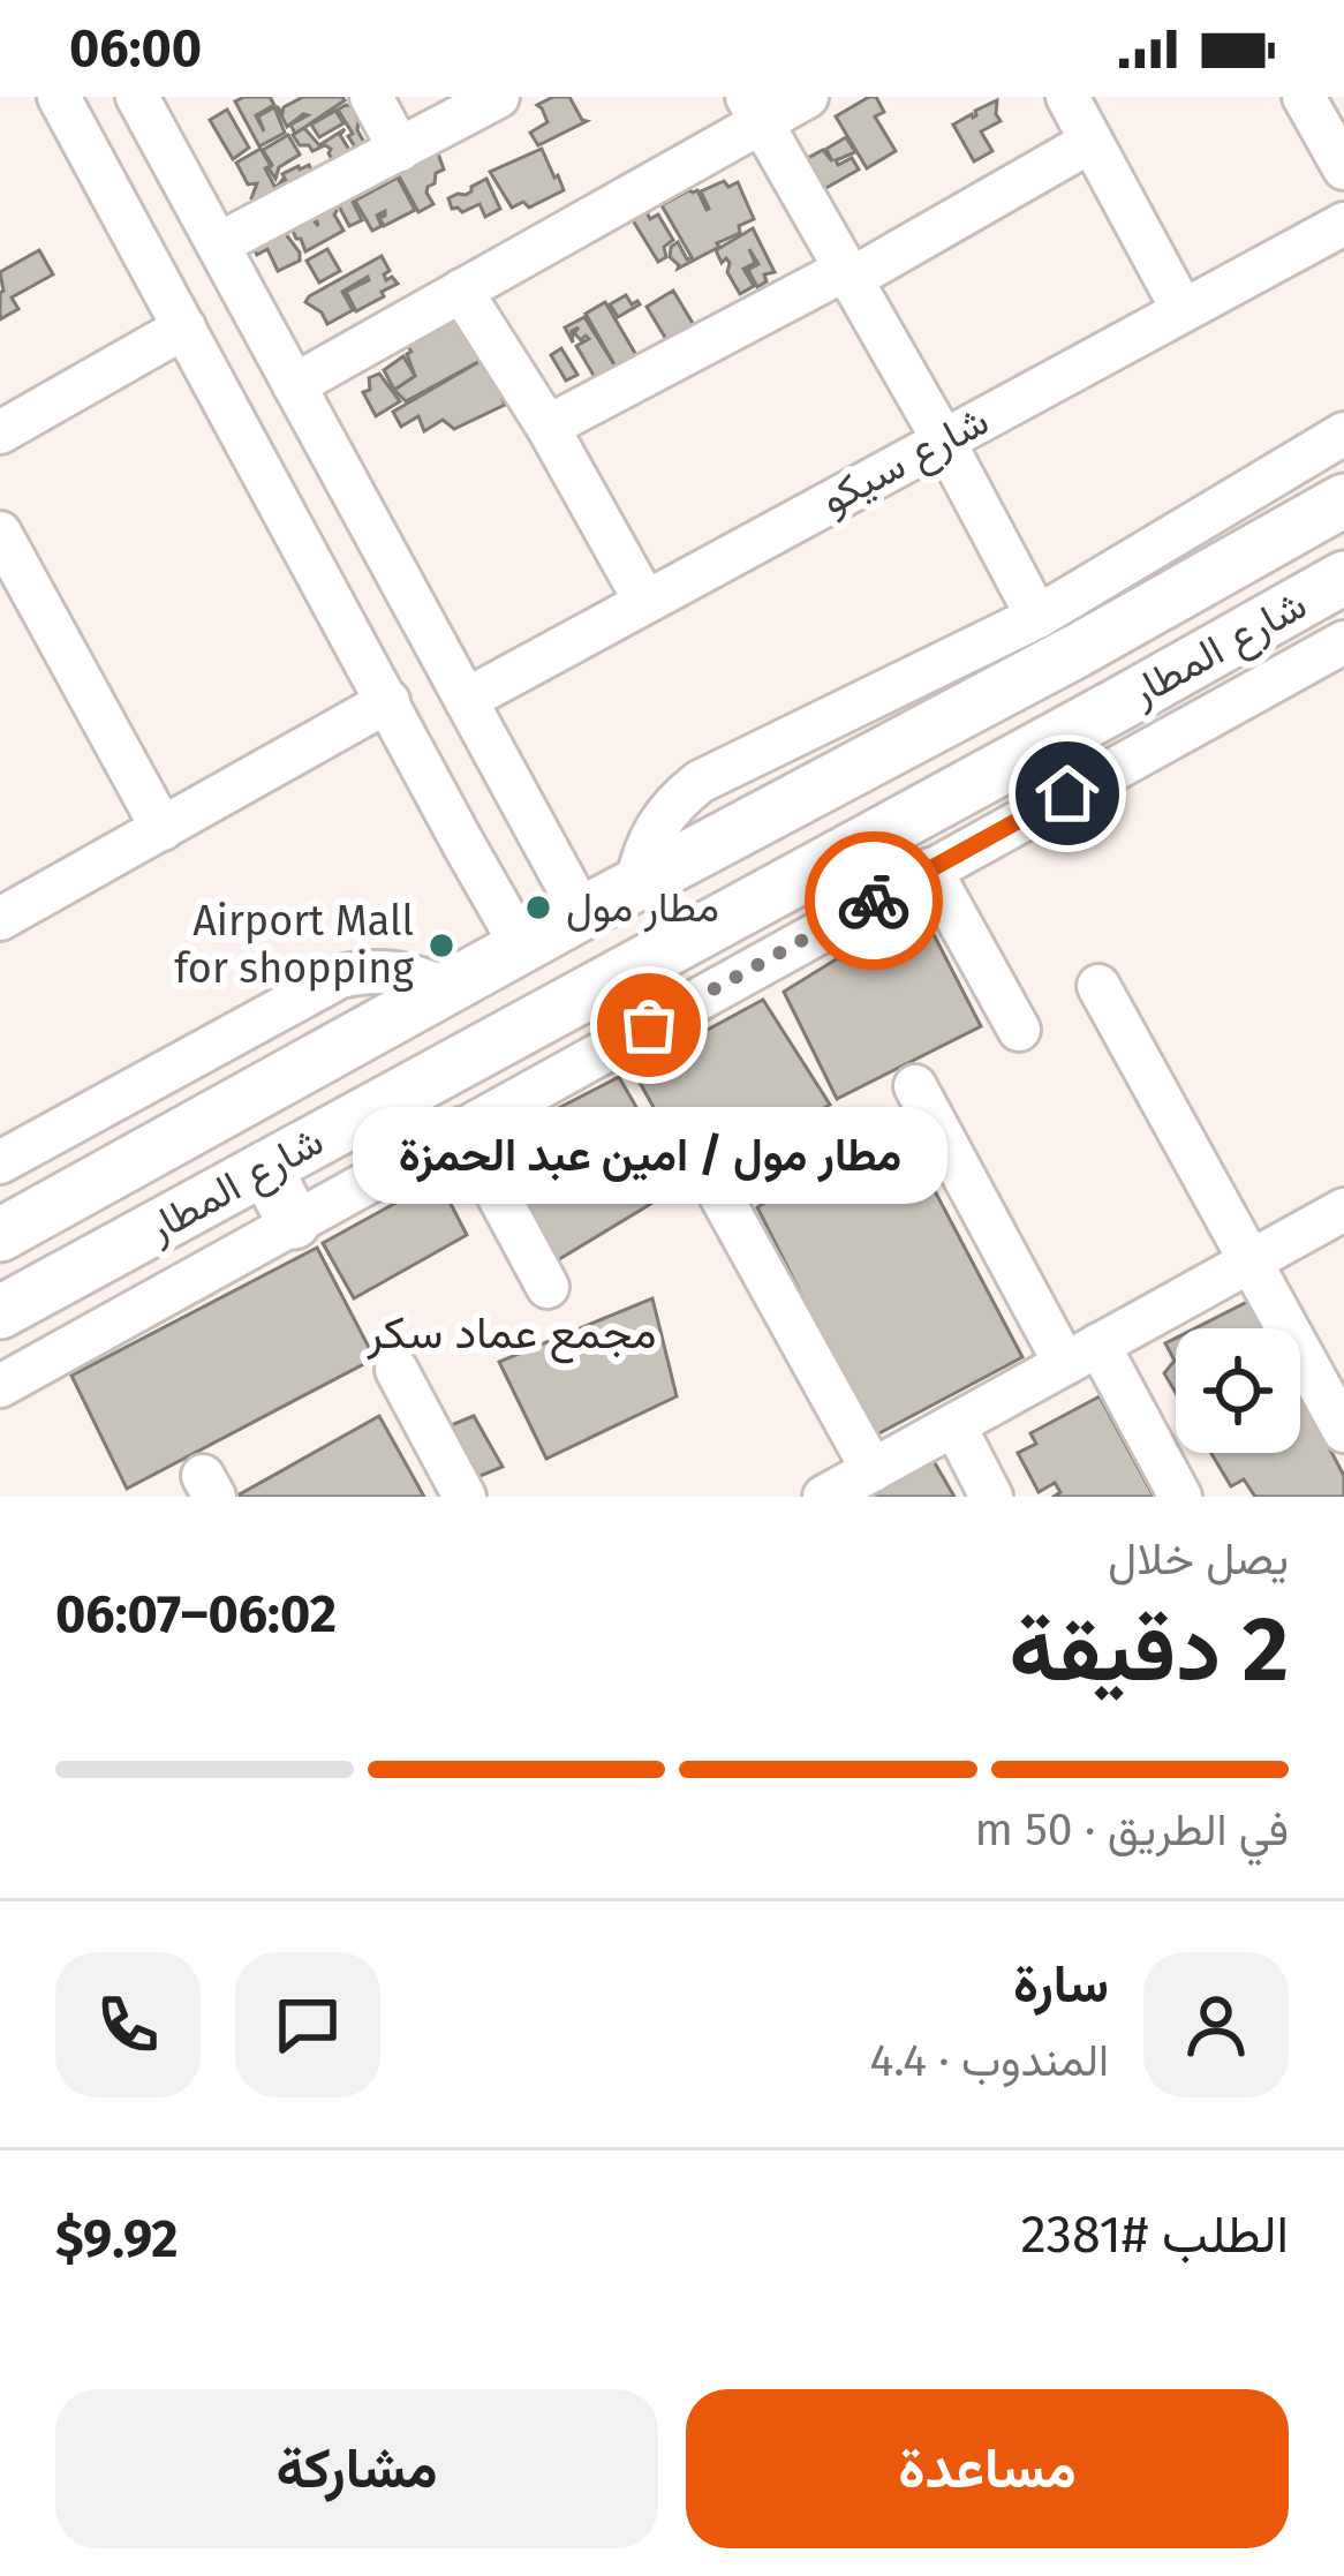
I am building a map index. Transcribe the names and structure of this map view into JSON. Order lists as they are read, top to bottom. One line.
{"streets":{"main road":["شارع المطار"],"street":["شارع سيكو"]},"districts":["مجمع عماد سكر"],"places":["مطار مول","Airport Mall for shopping","مطار مول / امين عبد الحمزة"],"page":{"status":"06:00","bubble":"مطار مول / امين عبد الحمزة","heading":["2 دقيقة","يصل خلال","06:02–06:07"],"panel":["سارة","المندوب · 4.4","الطلب #2381","$9.92"],"bar":"في الطريق · 50 m","buttons":["مساعدة","مشاركة"]}}
